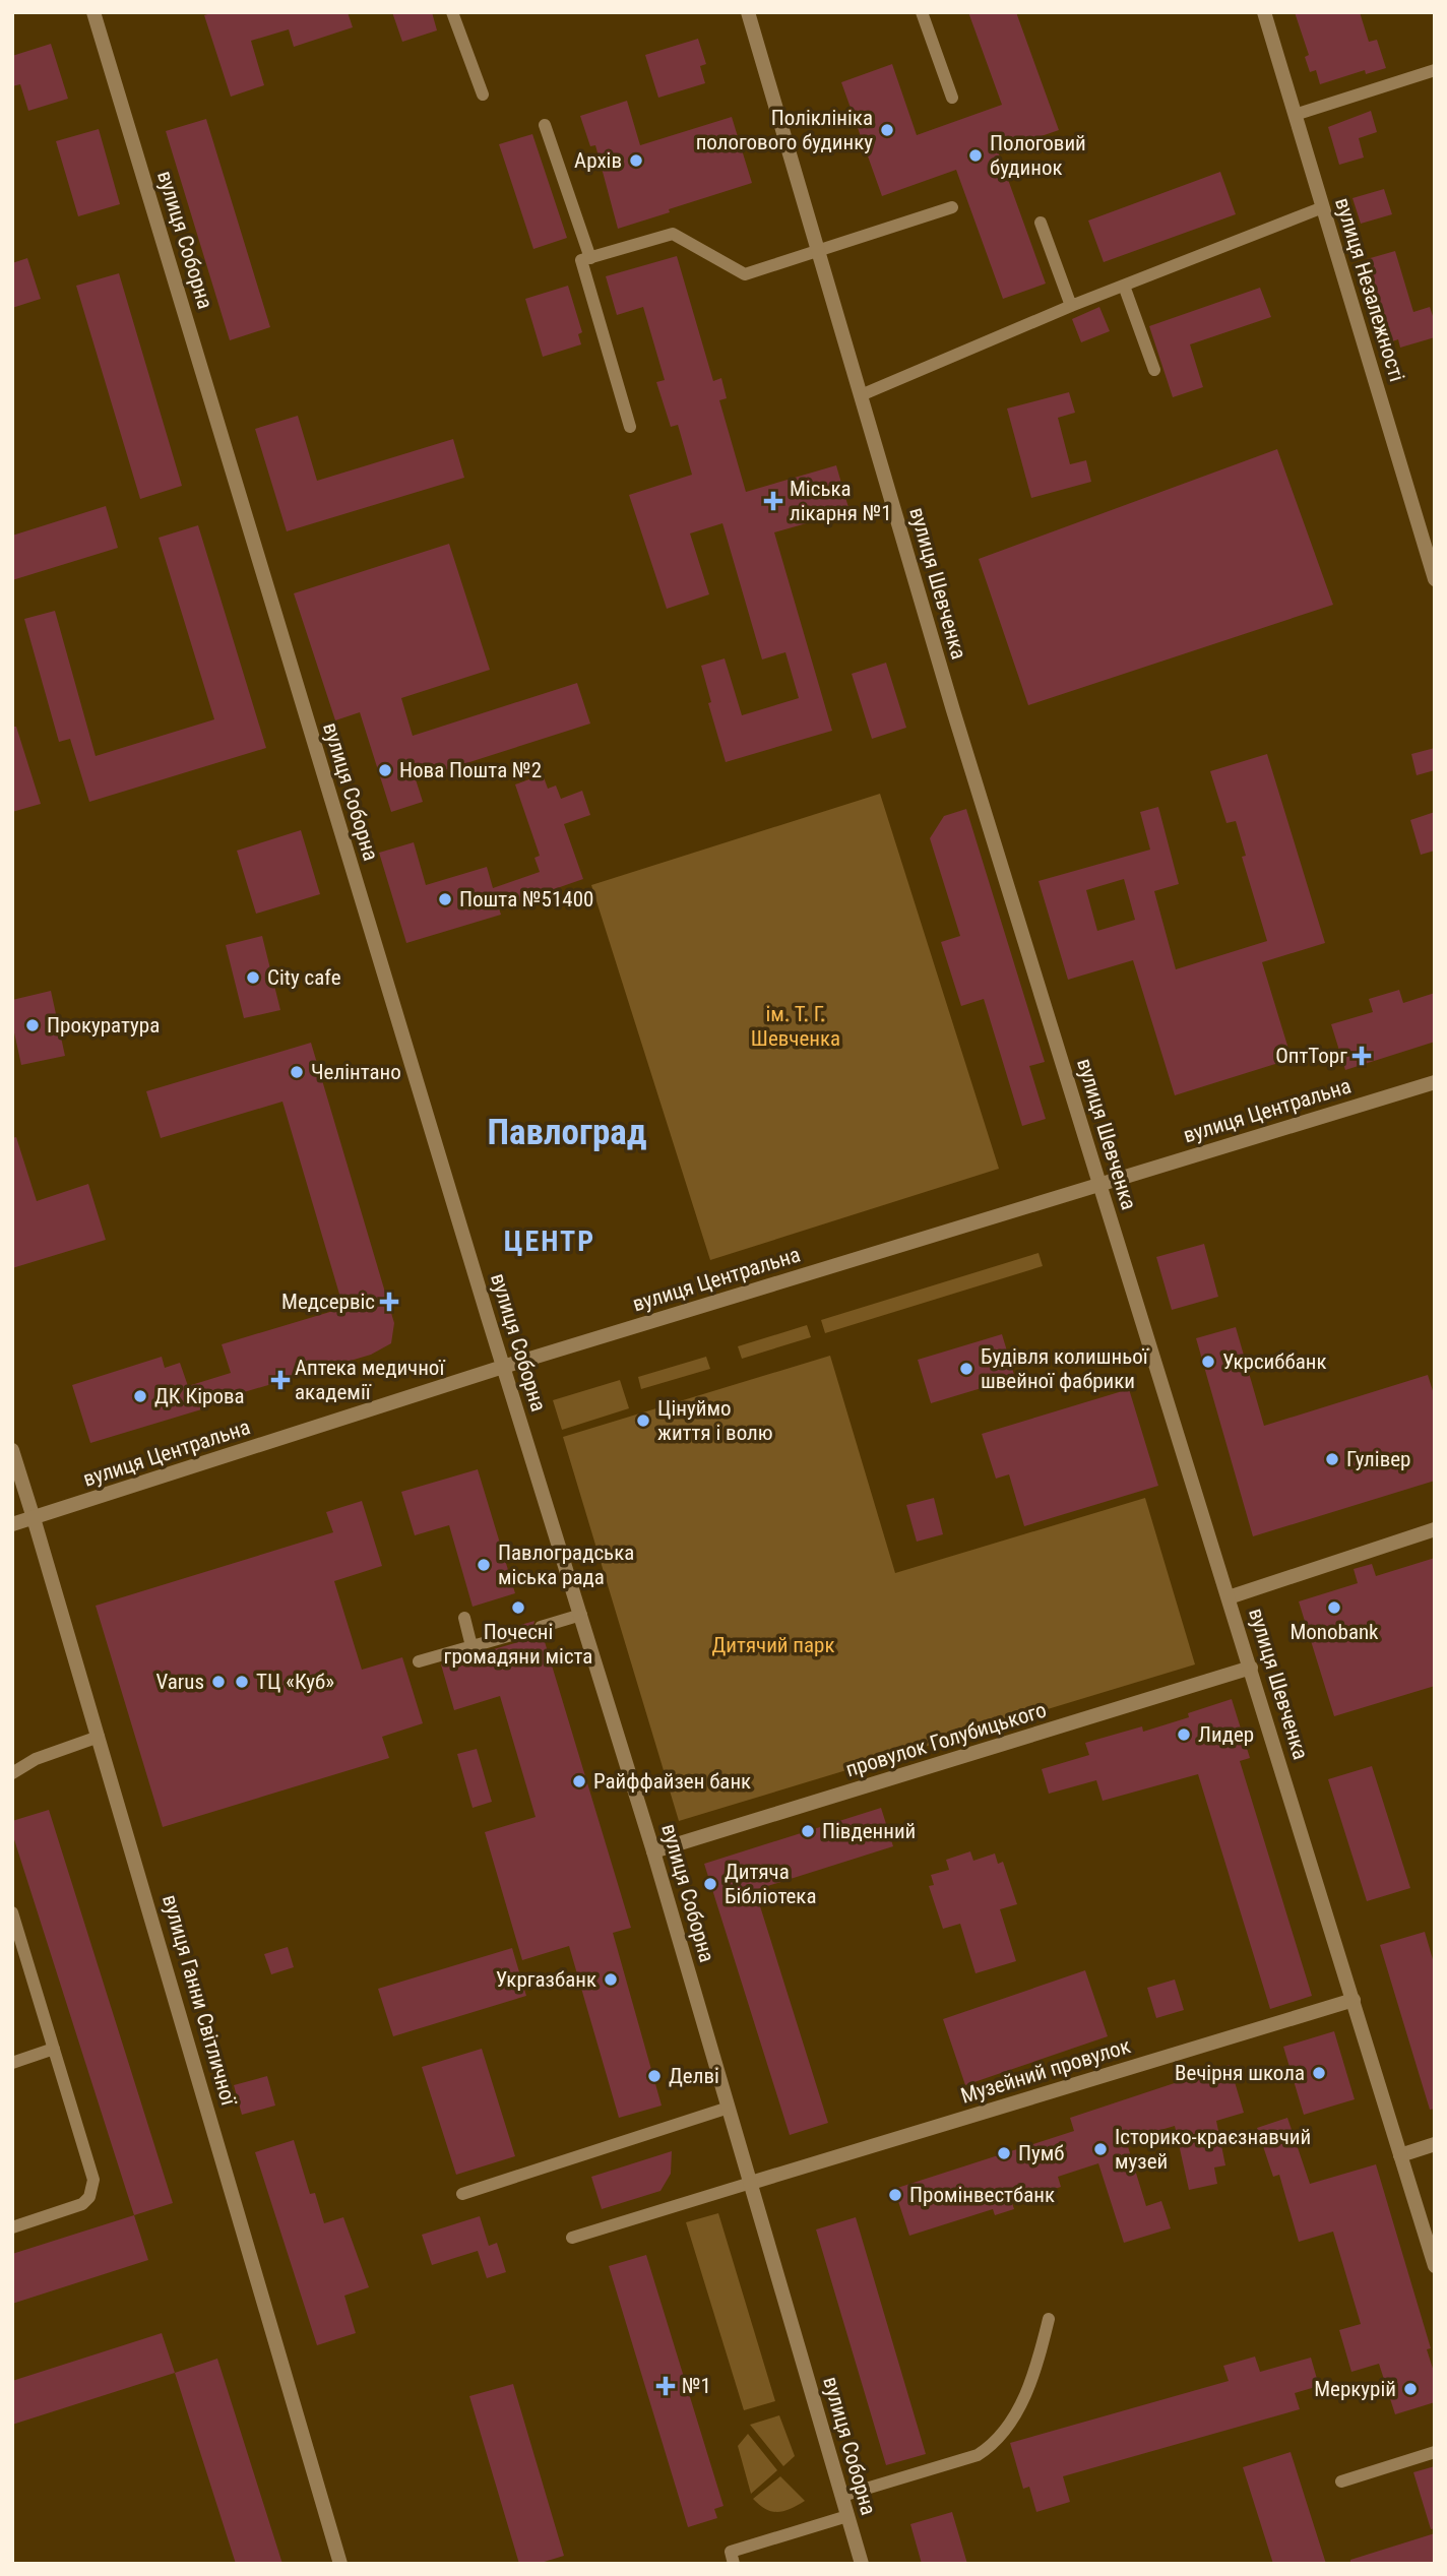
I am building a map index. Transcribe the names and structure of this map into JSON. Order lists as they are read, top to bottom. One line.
{"streets":{"street":["вулиця Соборна","вулиця Незалежності","вулиця Шевченка","вулиця Центральна","провулок Голубицького","вулиця Ганни Світличної","Музейний провулок"]},"crossings":[["вулиця Соборна","вулиця Центральна"],["вулиця Соборна","провулок Голубицького"],["вулиця Соборна","Музейний провулок"],["вулиця Шевченка","вулиця Центральна"],["вулиця Шевченка","провулок Голубицького"],["вулиця Шевченка","Музейний провулок"],["вулиця Центральна","вулиця Ганни Світличної"]],"districts":["Павлоград","ЦЕНТР"],"parks":["ім. Т. Г. Шевченка","Дитячий парк"],"places":{"other":["Поліклініка пологового будинку","Пологовий будинок","Архів","Нова Пошта №2","Пошта №51400","City cafe","Прокуратура","Челінтано","Укрсиббанк","Будівля колишньої швейної фабрики","ДК Кірова","Цінуймо життя і волю","Гулівер","Павлоградська міська рада","Почесні громадяни міста","Monobank","Varus","ТЦ «Куб»","Лидер","Райффайзен банк","Пiвденний","Дитяча Бiблiотека","Укргазбанк","Вечірня школа","Делві","Історико-краєзнавчий музей","Пумб","Промінвестбанк","Меркурій"],"health":["Міська лікарня №1","ОптТорг","Медсервіс","Аптека медичної академії","№1"]}}
